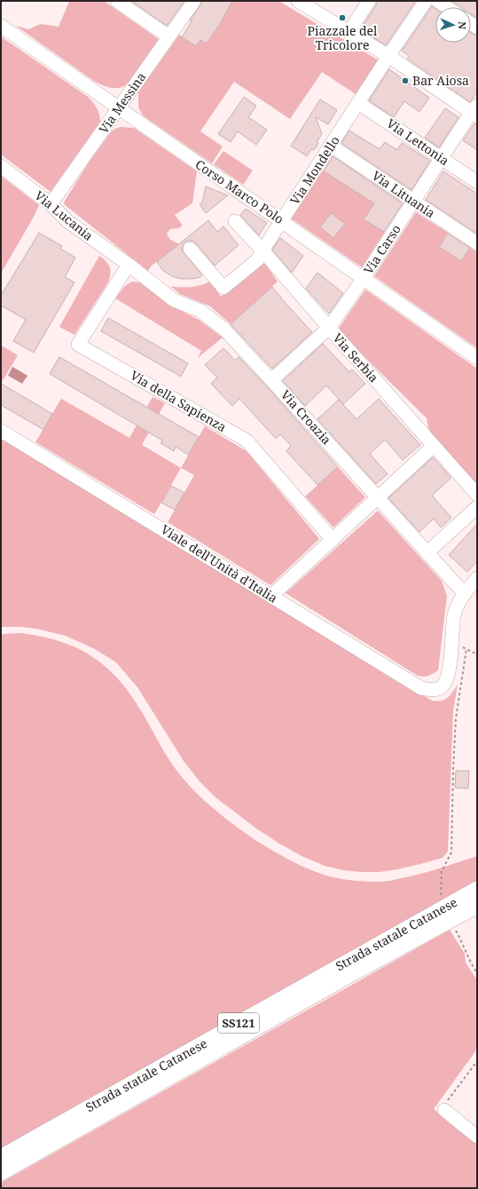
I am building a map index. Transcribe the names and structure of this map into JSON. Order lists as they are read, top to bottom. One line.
{"streets":{"main road":["Strada statale Catanese","SS121"],"street":["Via Messina","Via Lettonia","Via Mondello","Corso Marco Polo","Via Lituania","Via Lucania","Via Carso","Via Serbia","Via della Sapienza","Via Croazia","Viale dell'Unità d'Italia"]},"crossings":[["Via Messina","Corso Marco Polo"],["Via Messina","Via Lucania"],["Via Lettonia","Via Mondello"],["Via Lettonia","Via Carso"],["Via Mondello","Corso Marco Polo"],["Via Mondello","Via Lituania"],["Via Mondello","Via Serbia"],["Corso Marco Polo","Via Carso"],["Via Lituania","Via Carso"],["Via Lucania","Via della Sapienza"],["Via Lucania","Via Croazia"],["Via Carso","Via Serbia"],["Via Carso","Via Croazia"],["Via della Sapienza","Via Croazia"]],"places":["Piazzale del Tricolore","Bar Aiosa"],"north":"right"}
